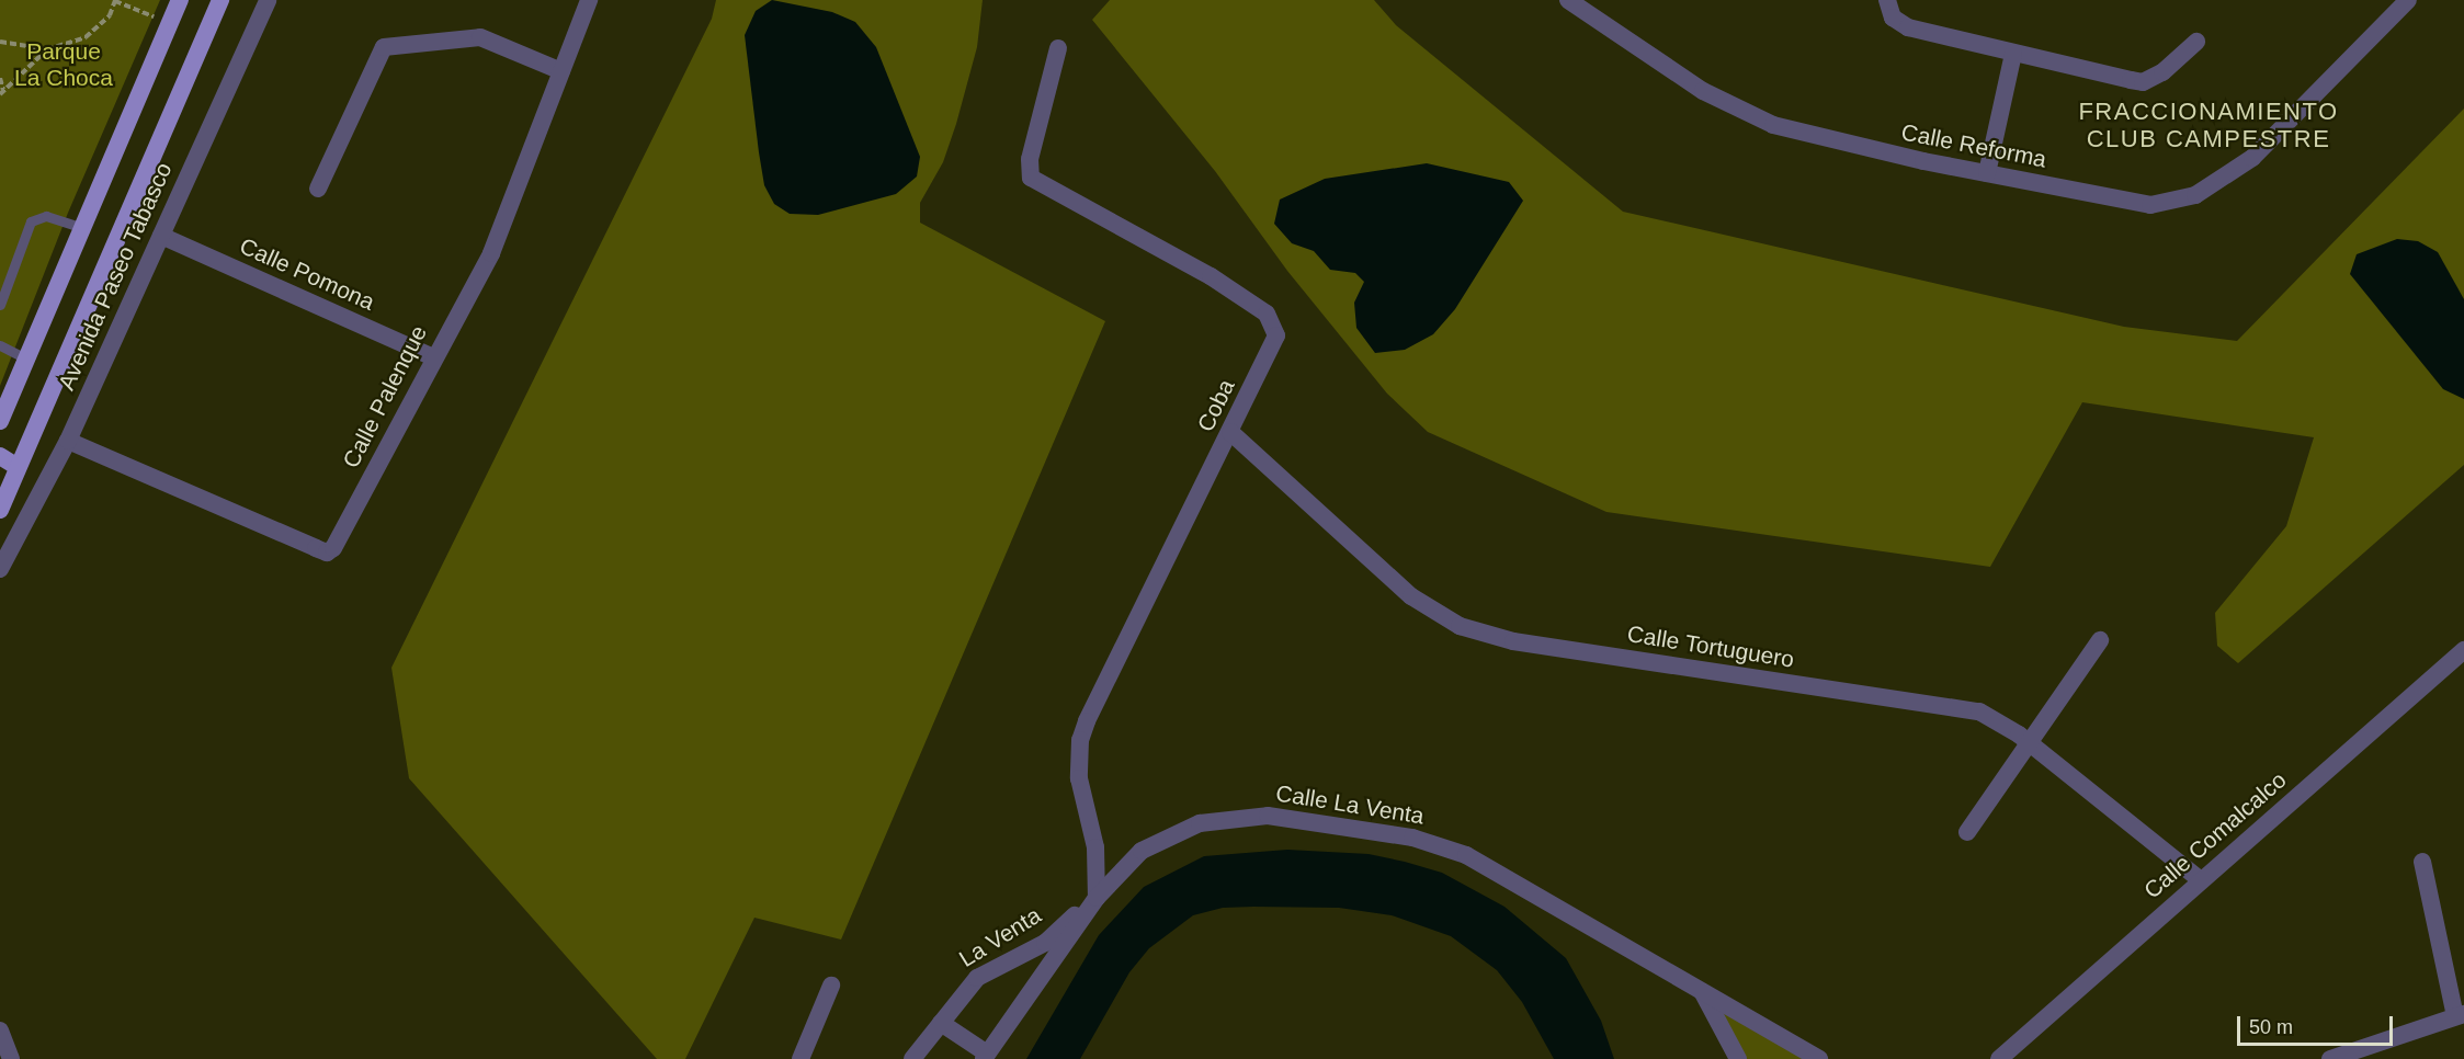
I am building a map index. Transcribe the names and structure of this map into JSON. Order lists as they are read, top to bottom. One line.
{"streets":{"main road":["Avenida Paseo Tabasco"],"street":["Calle Reforma","Calle Pomona","Calle Palenque","Coba","Calle Tortuguero","Calle La Venta","Calle Comalcalco","La Venta"]},"crossings":[["Calle Pomona","Avenida Paseo Tabasco"],["Calle Pomona","Calle Palenque"],["Avenida Paseo Tabasco","Calle Palenque"],["Coba","Calle Tortuguero"],["Coba","Calle La Venta"],["Coba","La Venta"],["Calle Tortuguero","Calle Comalcalco"],["Calle La Venta","La Venta"]],"districts":["FRACCIONAMIENTO CLUB CAMPESTRE"],"parks":["Parque La Choca"],"scale_bar":"50 m"}
